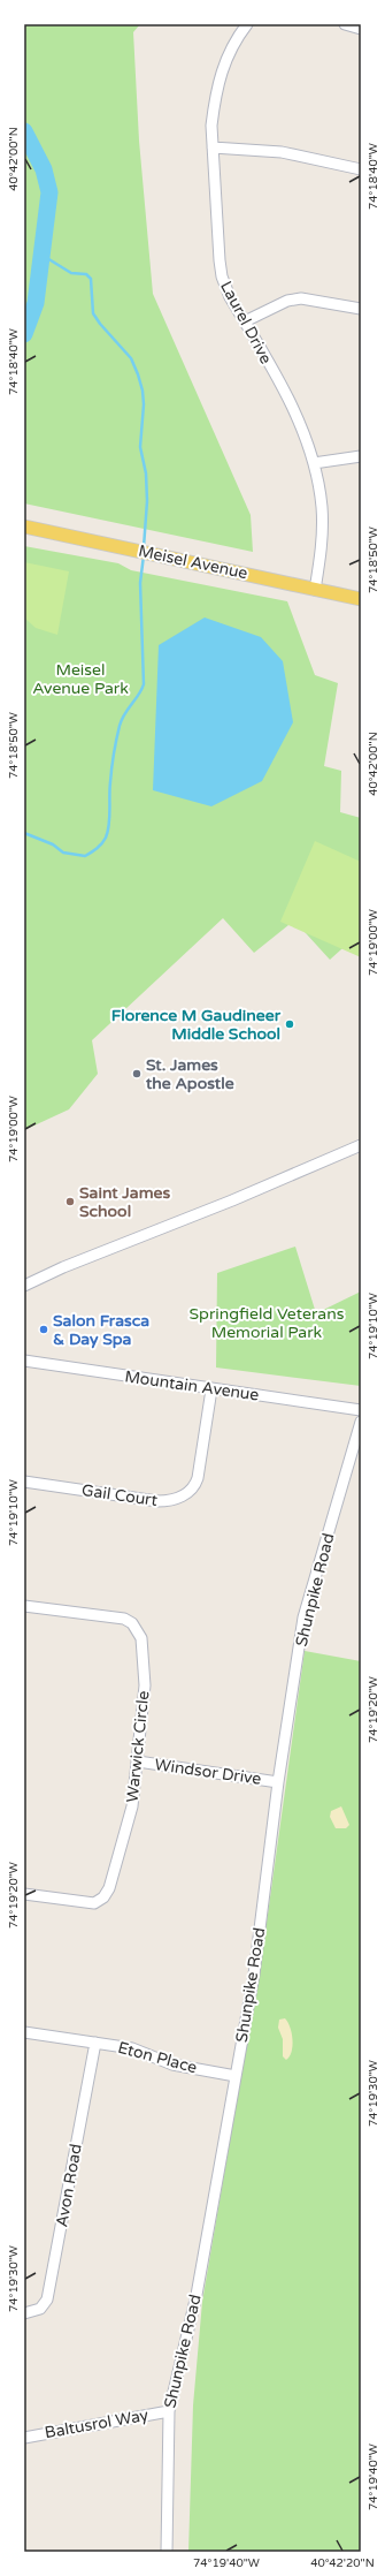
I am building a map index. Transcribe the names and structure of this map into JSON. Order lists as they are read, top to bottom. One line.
{"streets":{"main road":["Meisel Avenue"],"street":["Laurel Drive","Mountain Avenue","Gail Court","Shunpike Road","Warwick Circle","Windsor Drive","Eton Place","Avon Road","Baltusrol Way"]},"crossings":[["Laurel Drive","Meisel Avenue"],["Mountain Avenue","Gail Court"],["Shunpike Road","Windsor Drive"],["Shunpike Road","Eton Place"],["Shunpike Road","Baltusrol Way"],["Warwick Circle","Windsor Drive"],["Eton Place","Avon Road"]],"parks":["Meisel Avenue Park","Springfield Veterans Memorial Park"],"places":["Florence M Gaudineer Middle School","St. James the Apostle","Saint James School","Salon Frasca & Day Spa"],"coordinates":["40°42'00\"N","74°18'40\"W","74°18'50\"W","74°19'00\"W","74°19'10\"W","74°19'20\"W","74°19'30\"W","74°19'40\"W","40°42'20\"N"]}
